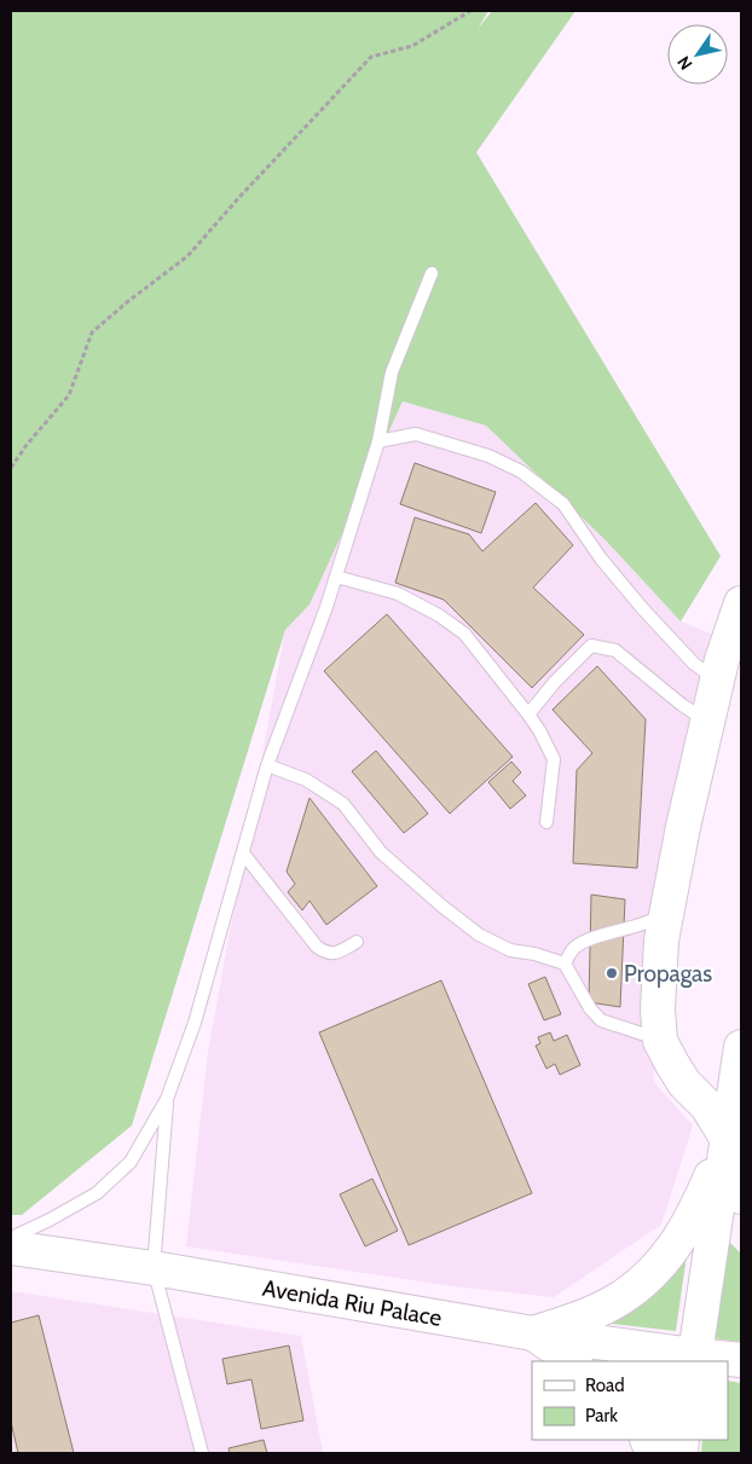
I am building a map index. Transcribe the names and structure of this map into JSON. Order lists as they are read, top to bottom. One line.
{"streets":{"main road":["Avenida Riu Palace"]},"places":["Propagas"],"legend":["Road","Park"],"north":"bottom left"}
